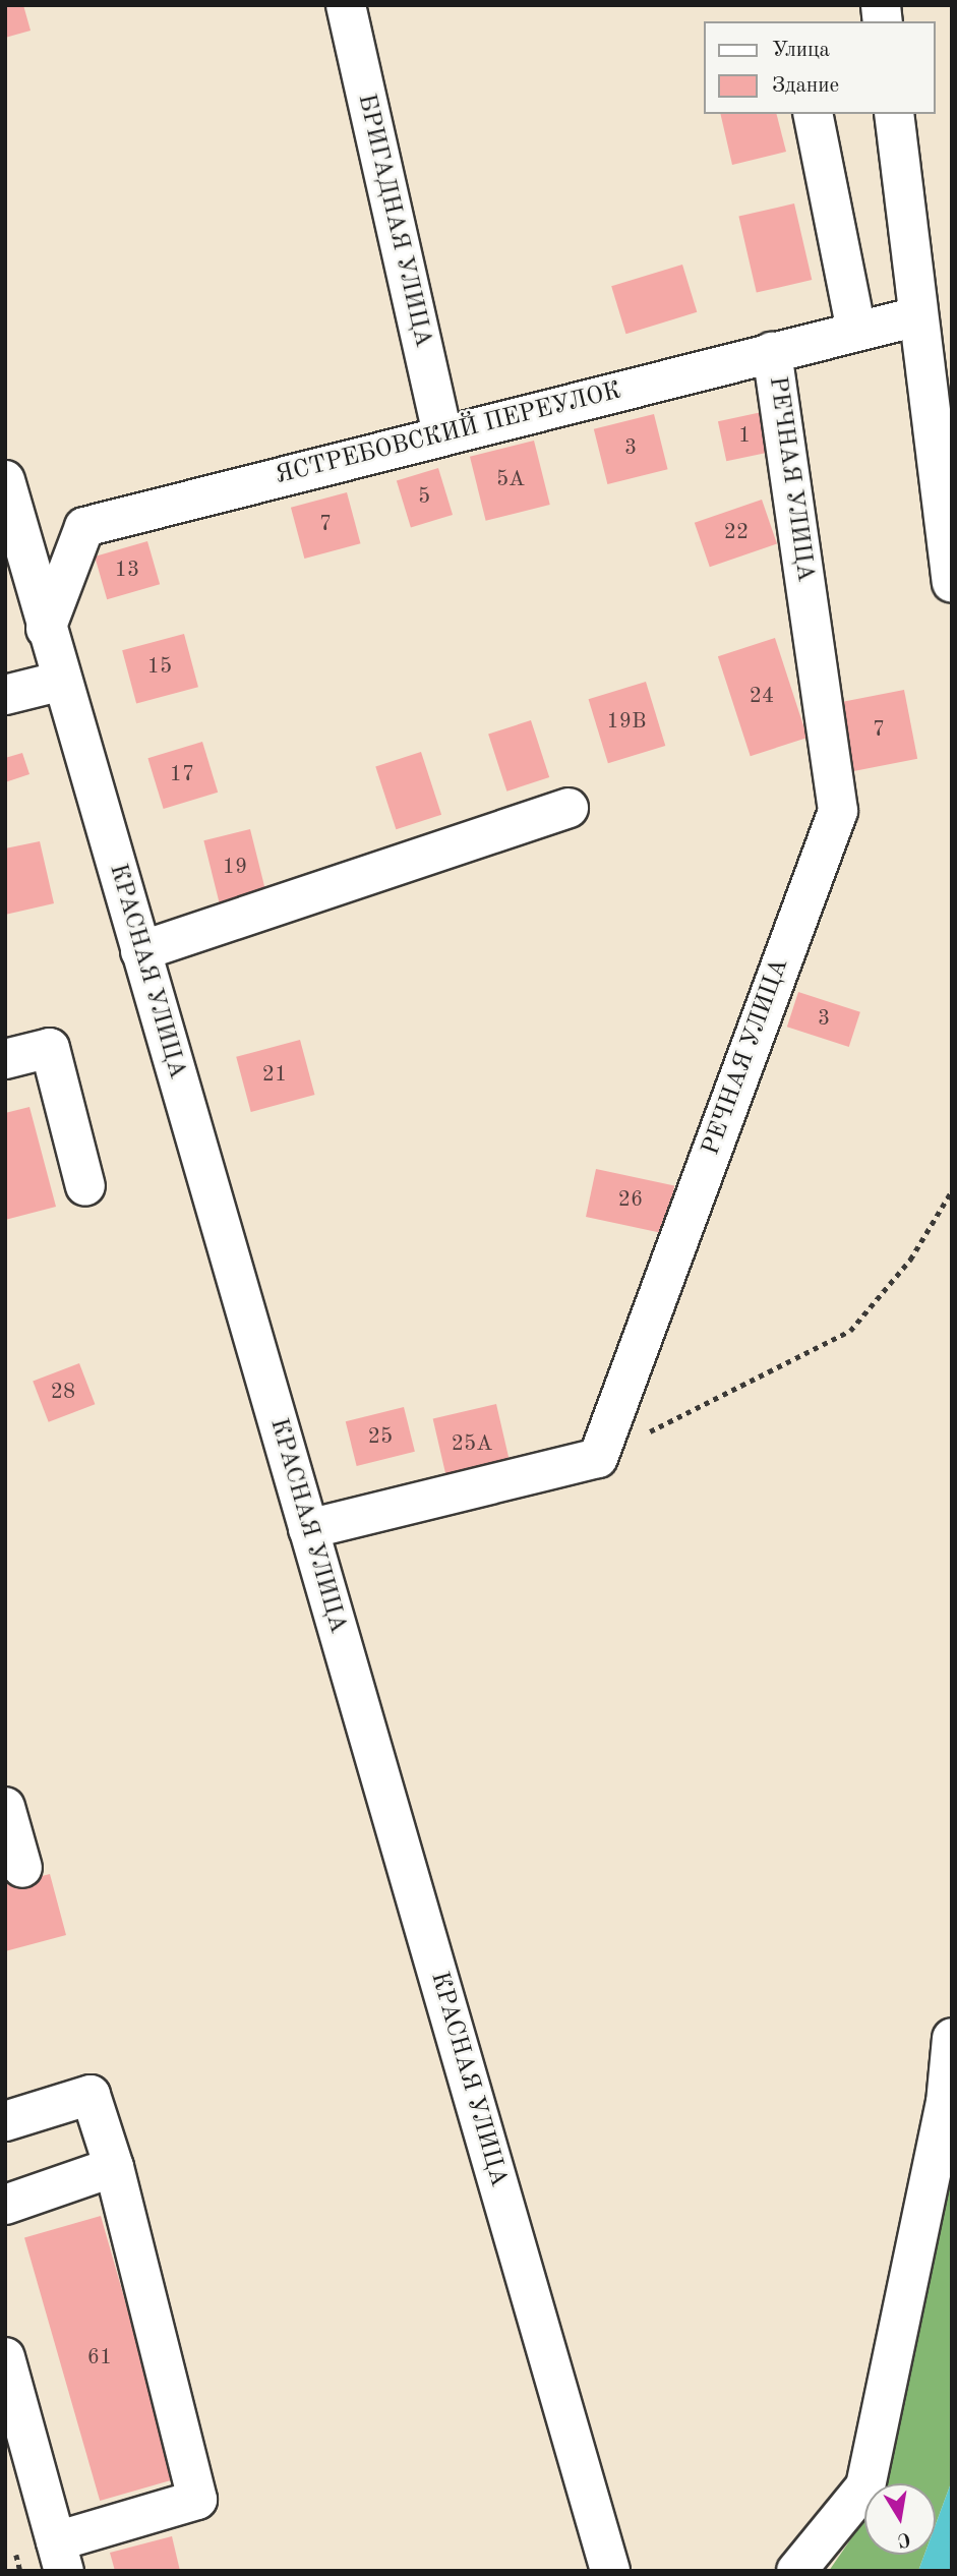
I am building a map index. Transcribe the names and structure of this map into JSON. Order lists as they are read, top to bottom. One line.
{"streets":{"street":["БРИГАДНАЯ УЛИЦА","ЯСТРЕБОВСКИЙ ПЕРЕУЛОК","РЕЧНАЯ УЛИЦА","КРАСНАЯ УЛИЦА"]},"crossings":[["БРИГАДНАЯ УЛИЦА","ЯСТРЕБОВСКИЙ ПЕРЕУЛОК"],["ЯСТРЕБОВСКИЙ ПЕРЕУЛОК","РЕЧНАЯ УЛИЦА"],["ЯСТРЕБОВСКИЙ ПЕРЕУЛОК","КРАСНАЯ УЛИЦА"]],"house_numbers":["1","3","5А","5","7","22","13","15","24","19В","7","17","19","3","21","26","28","25","25А","61"],"legend":["Улица","Здание"],"north":"bottom"}
